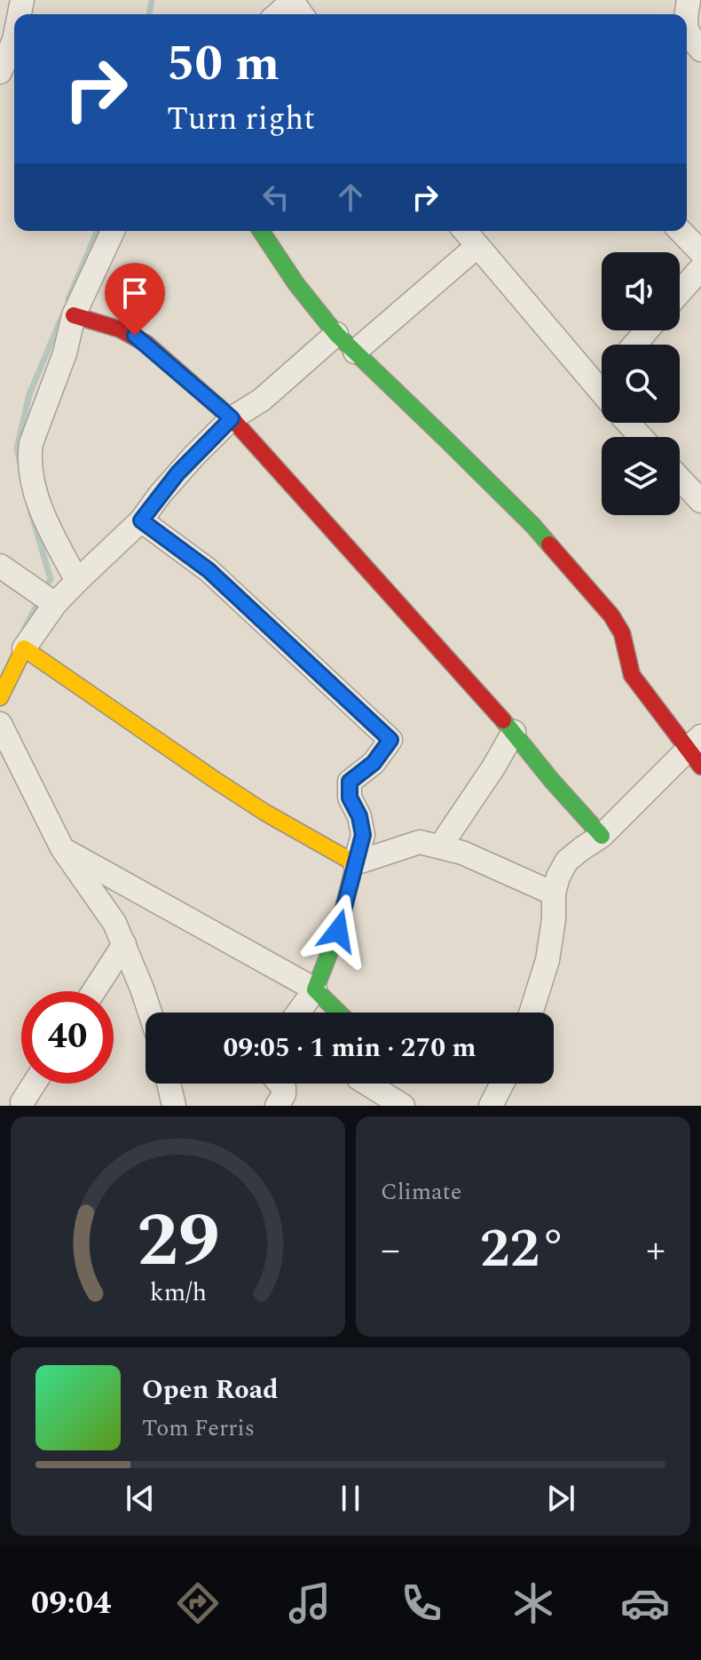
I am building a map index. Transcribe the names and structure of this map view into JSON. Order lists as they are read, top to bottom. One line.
{"page":{"turn":["50 m","Turn right"],"limit":"40","trip":"09:05 · 1 min · 270 m","tile":"Climate","heat":["−","22°","+"],"song":["Open Road","Tom Ferris"],"tabs":"09:04","gauge":["29","km/h"]}}
